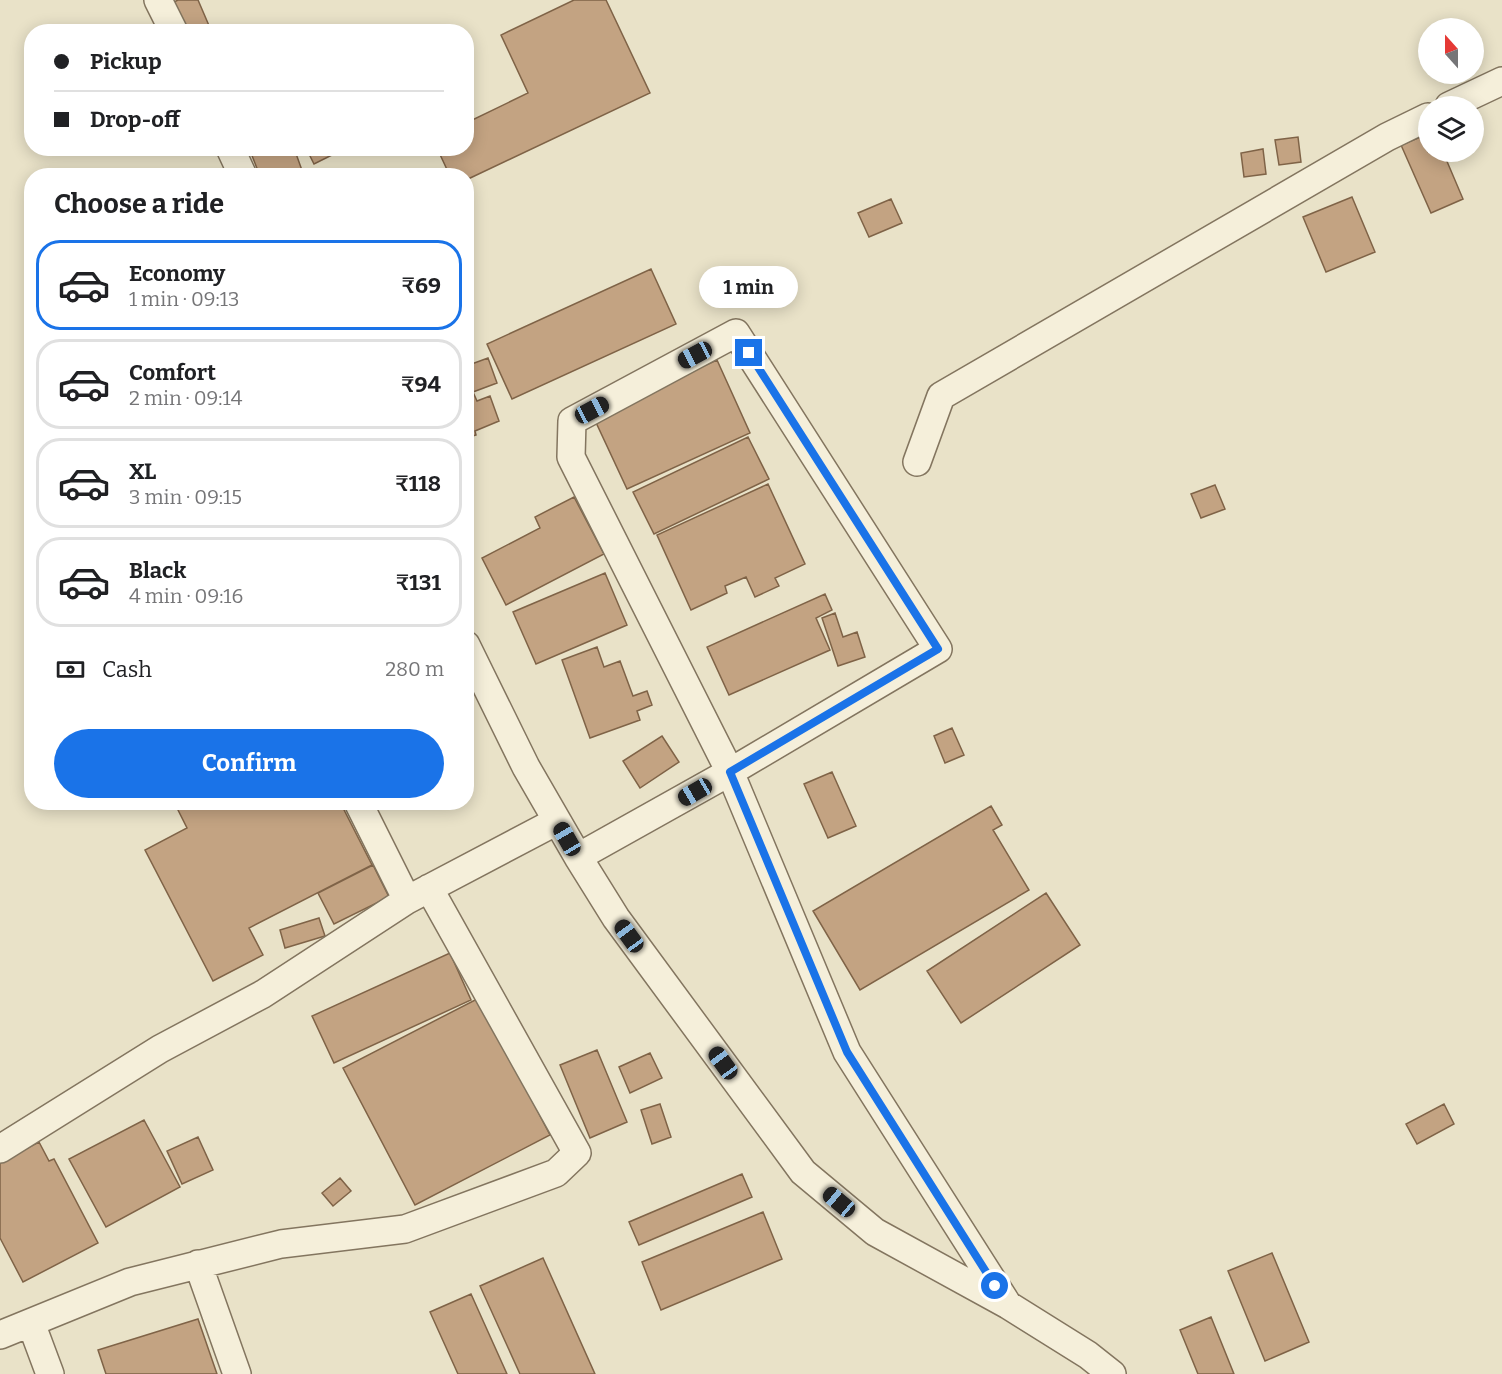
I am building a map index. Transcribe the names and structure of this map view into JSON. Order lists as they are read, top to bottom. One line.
{"north":"top","page":{"banner":["Pickup","Drop-off"],"heading":"Choose a ride","list":[{"name":"Economy","note":"1 min · 09:13","value":"₹69"},{"name":"Comfort","note":"2 min · 09:14","value":"₹94"},{"name":"XL","note":"3 min · 09:15","value":"₹118"},{"name":"Black","note":"4 min · 09:16","value":"₹131"}],"bubble":"1 min","pay":["Cash","280 m"],"buttons":"Confirm"}}
